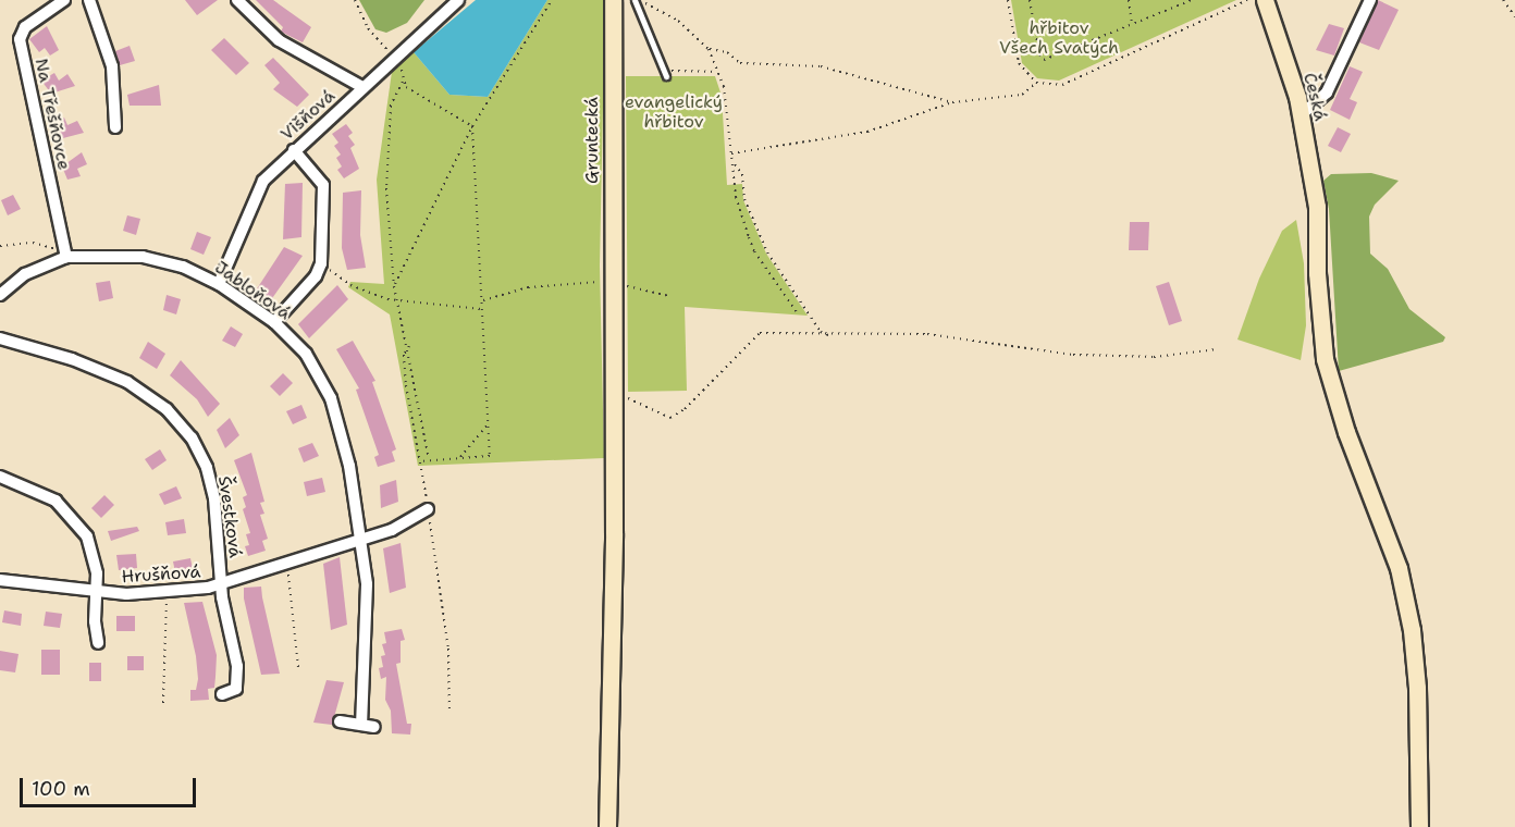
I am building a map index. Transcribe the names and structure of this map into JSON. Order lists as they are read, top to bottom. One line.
{"streets":{"street":["Česká","Na Třešňovce","Višňová","Gruntecká","Jabloňová","Švestková","Hrušňová"]},"crossings":[["Na Třešňovce","Jabloňová"],["Višňová","Jabloňová"],["Jabloňová","Hrušňová"],["Švestková","Hrušňová"]],"parks":["hřbitov Všech Svatých","evangelický hřbitov"],"scale_bar":"100 m"}
